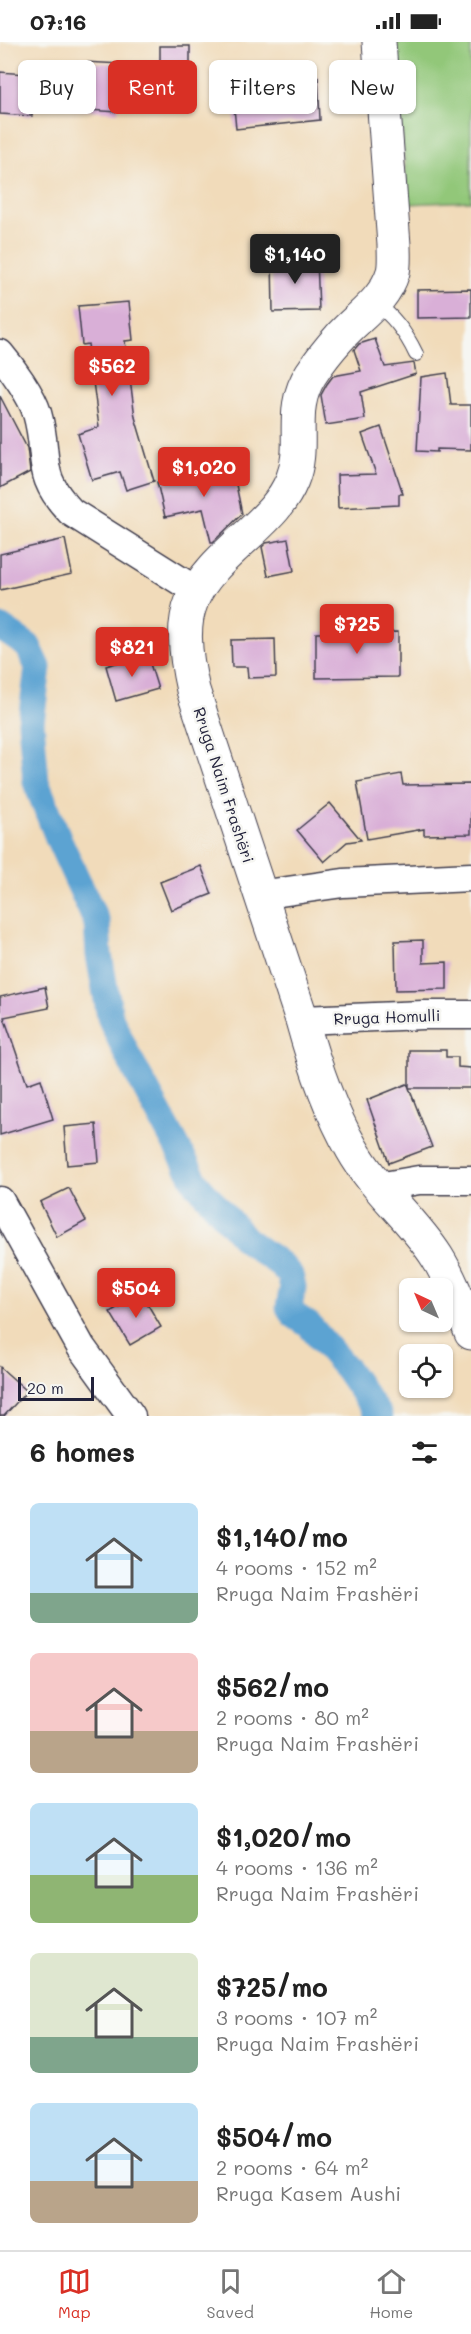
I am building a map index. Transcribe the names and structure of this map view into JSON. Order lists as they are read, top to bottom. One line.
{"streets":{"street":["Rruga Naim Frashëri","Rruga Homulli"]},"crossings":[["Rruga Naim Frashëri","Rruga Homulli"]],"scale_bar":"20 m","north":"top left","page":{"status":"07:16","chip":["Buy","Rent","Filters","New"],"price":["$1,140","$562","$1,020","$725","$821","$504"],"scale":"20 m","heading":"6 homes","list":[{"name":"$1,140/mo","note":"4 rooms · 152 m² · Rruga Naim Frashëri"},{"name":"$562/mo","note":"2 rooms · 80 m² · Rruga Naim Frashëri"},{"name":"$1,020/mo","note":"4 rooms · 136 m² · Rruga Naim Frashëri"},{"name":"$725/mo","note":"3 rooms · 107 m² · Rruga Naim Frashëri"},{"name":"$504/mo","note":"2 rooms · 64 m² · Rruga Kasem Aushi"}],"tabs":["Map","Saved","Home"]}}
